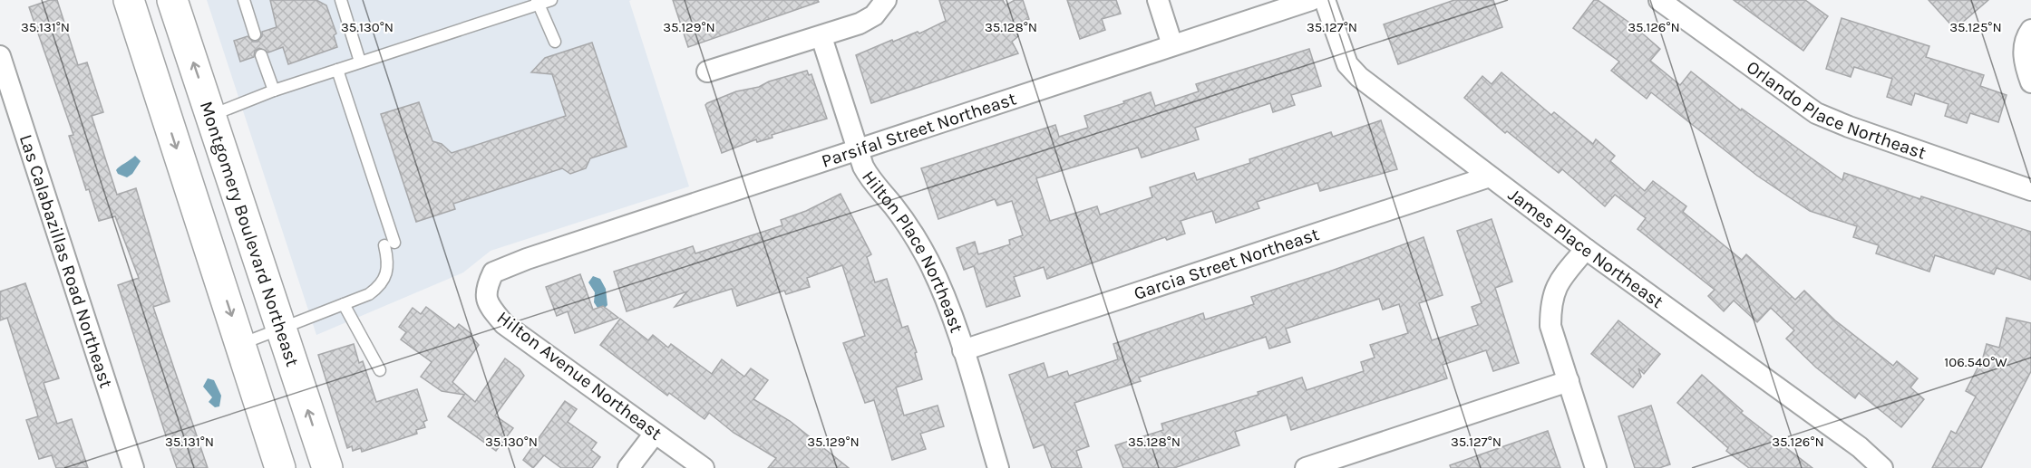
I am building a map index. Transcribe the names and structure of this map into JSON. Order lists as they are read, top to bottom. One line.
{"streets":{"main road":["Montgomery Boulevard Northeast"],"street":["Orlando Place Northeast","Parsifal Street Northeast","James Place Northeast","Hilton Place Northeast","Las Calabazillas Road Northeast","Garcia Street Northeast","Hilton Avenue Northeast"]},"crossings":[["Parsifal Street Northeast","Hilton Place Northeast"],["Parsifal Street Northeast","Hilton Avenue Northeast"],["James Place Northeast","Garcia Street Northeast"],["Hilton Place Northeast","Garcia Street Northeast"]],"coordinates":["35.131°N","35.130°N","35.129°N","35.128°N","35.127°N","35.126°N","35.125°N","106.540°W"]}
